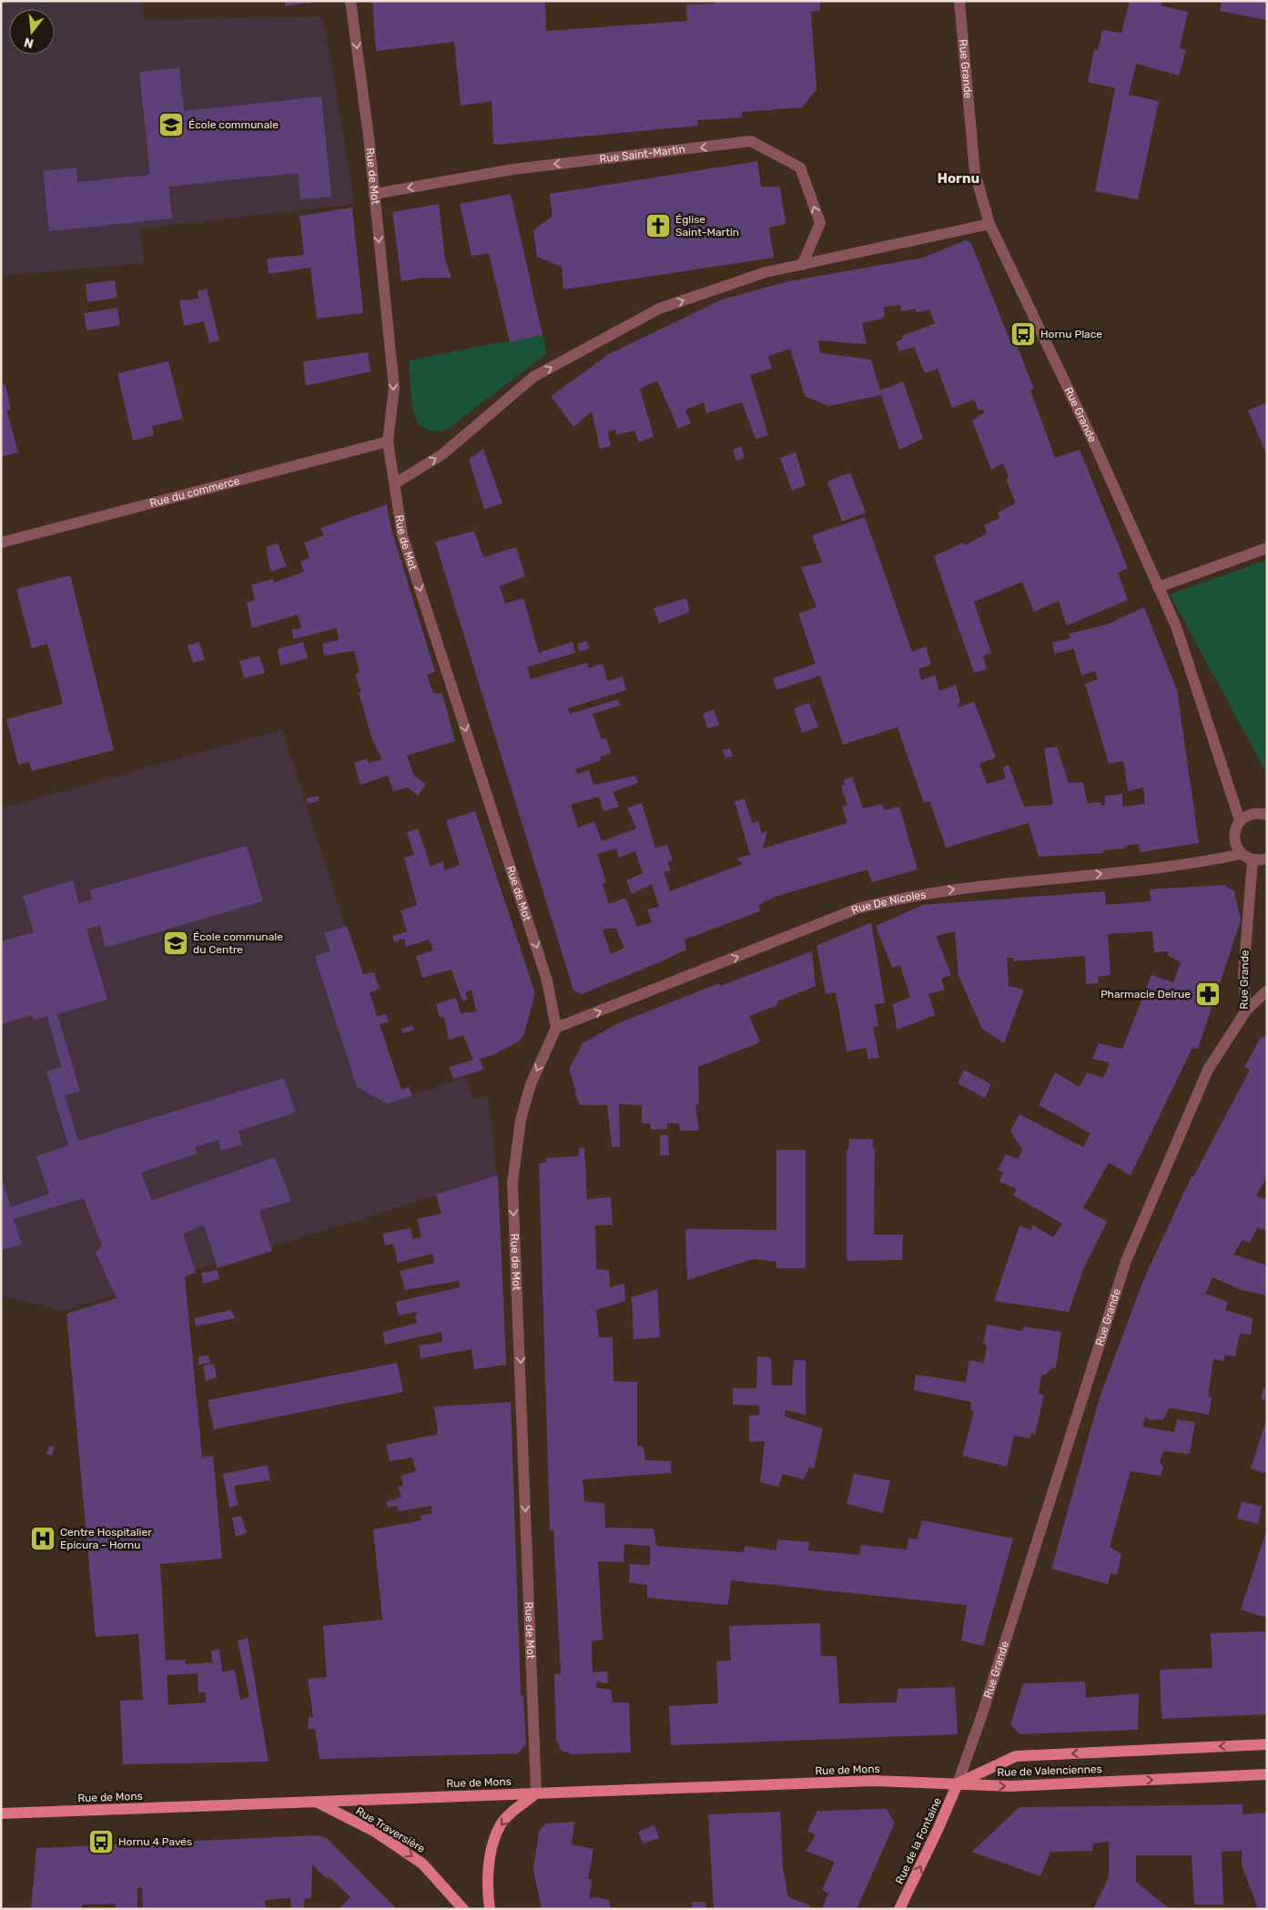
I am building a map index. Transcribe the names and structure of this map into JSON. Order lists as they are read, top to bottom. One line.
{"streets":{"main road":["Rue de Mons","Rue de Valenciennes","Rue Traversière","Rue de la Fontaine"],"street":["Rue Grande","Rue Saint-Martin","Rue de Mot","Rue du commerce","Rue De Nicoles"]},"crossings":[["Rue Grande","Rue De Nicoles"],["Rue Grande","Rue de Mons"],["Rue Grande","Rue de Valenciennes"],["Rue Grande","Rue de la Fontaine"],["Rue Saint-Martin","Rue de Mot"],["Rue de Mot","Rue du commerce"],["Rue de Mot","Rue De Nicoles"],["Rue de Mot","Rue de Mons"],["Rue de Mons","Rue de Valenciennes"],["Rue de Mons","Rue Traversière"],["Rue de Mons","Rue de la Fontaine"],["Rue de Valenciennes","Rue de la Fontaine"]],"one_way":["Rue Saint-Martin","Rue de Mot","Rue De Nicoles","Rue Traversière","Rue de la Fontaine"],"districts":["Hornu"],"places":{"school or university":["École communale","École communale du Centre"],"church":["Église Saint-Martin"],"bus stop":["Hornu Place","Hornu 4 Pavés"],"pharmacy":["Pharmacie Delrue"],"hospital":["Centre Hospitalier Epicura - Hornu"]},"north":"bottom"}
